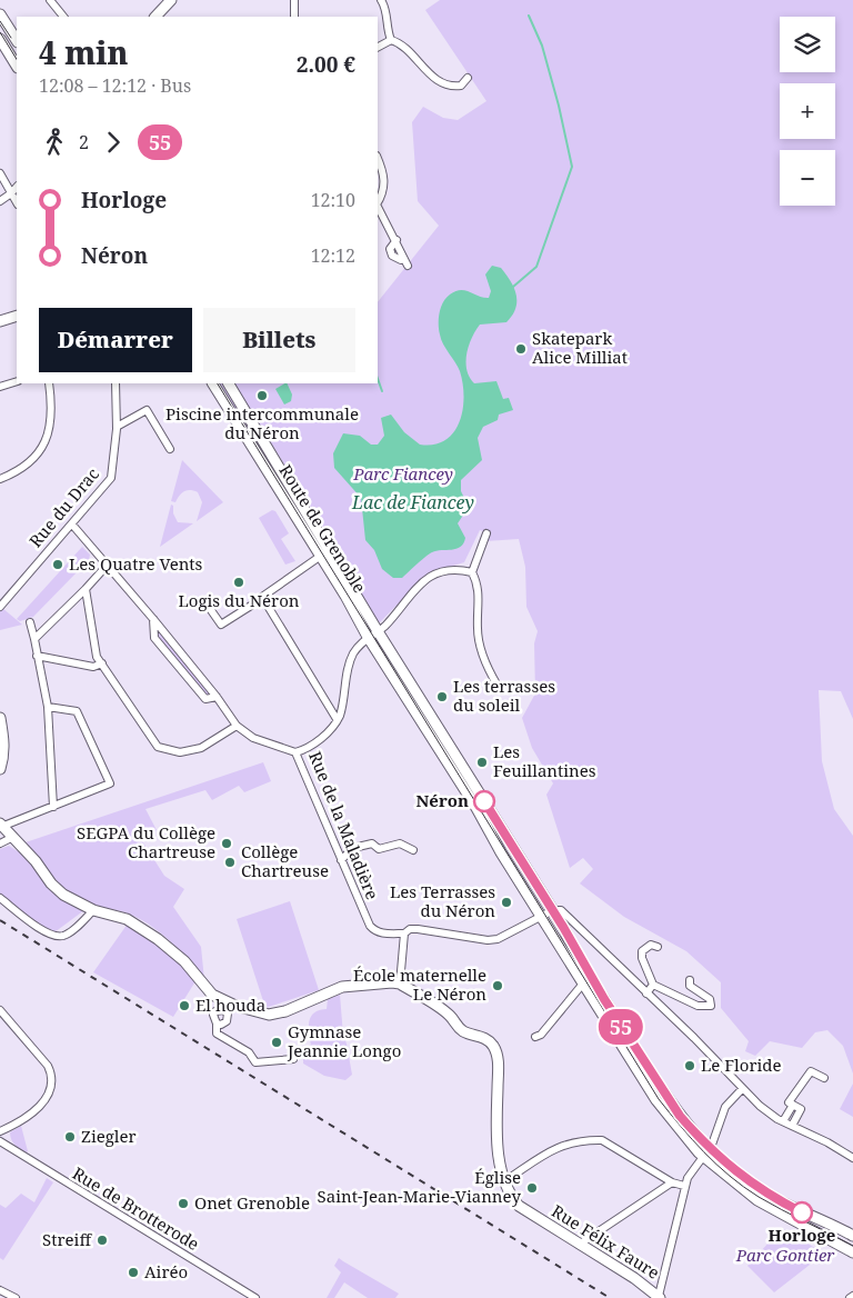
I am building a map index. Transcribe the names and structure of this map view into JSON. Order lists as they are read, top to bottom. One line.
{"streets":{"main road":["Route de Grenoble","Rue Félix Faure"],"street":["Rue du Drac","Rue de la Maladière","Rue de Brotterode"]},"crossings":[["Route de Grenoble","Rue de la Maladière"]],"water":["Lac de Fiancey"],"parks":["Parc Fiancey","Parc Gontier"],"places":["Skatepark Alice Milliat","Piscine intercommunale du Néron","Les Quatre Vents","Logis du Néron","Les terrasses du soleil","Les Feuillantines","Néron","SEGPA du Collège Chartreuse","Collège Chartreuse","Les Terrasses du Néron","École maternelle Le Néron","El houda","Gymnase Jeannie Longo","Le Floride","Ziegler","Église Saint-Jean-Marie-Vianney","Onet Grenoble","Horloge","Streiff","Airéo"],"lines":["bus line 55"],"page":{"on_map":"55","map_buttons":["+","−"],"heading":["4 min","12:08 – 12:12 · Bus","2.00 €"],"legs":["2","55"],"list":[{"name":"Horloge","value":"12:10"},{"name":"Néron","value":"12:12"}],"buttons":["Démarrer","Billets"]}}
